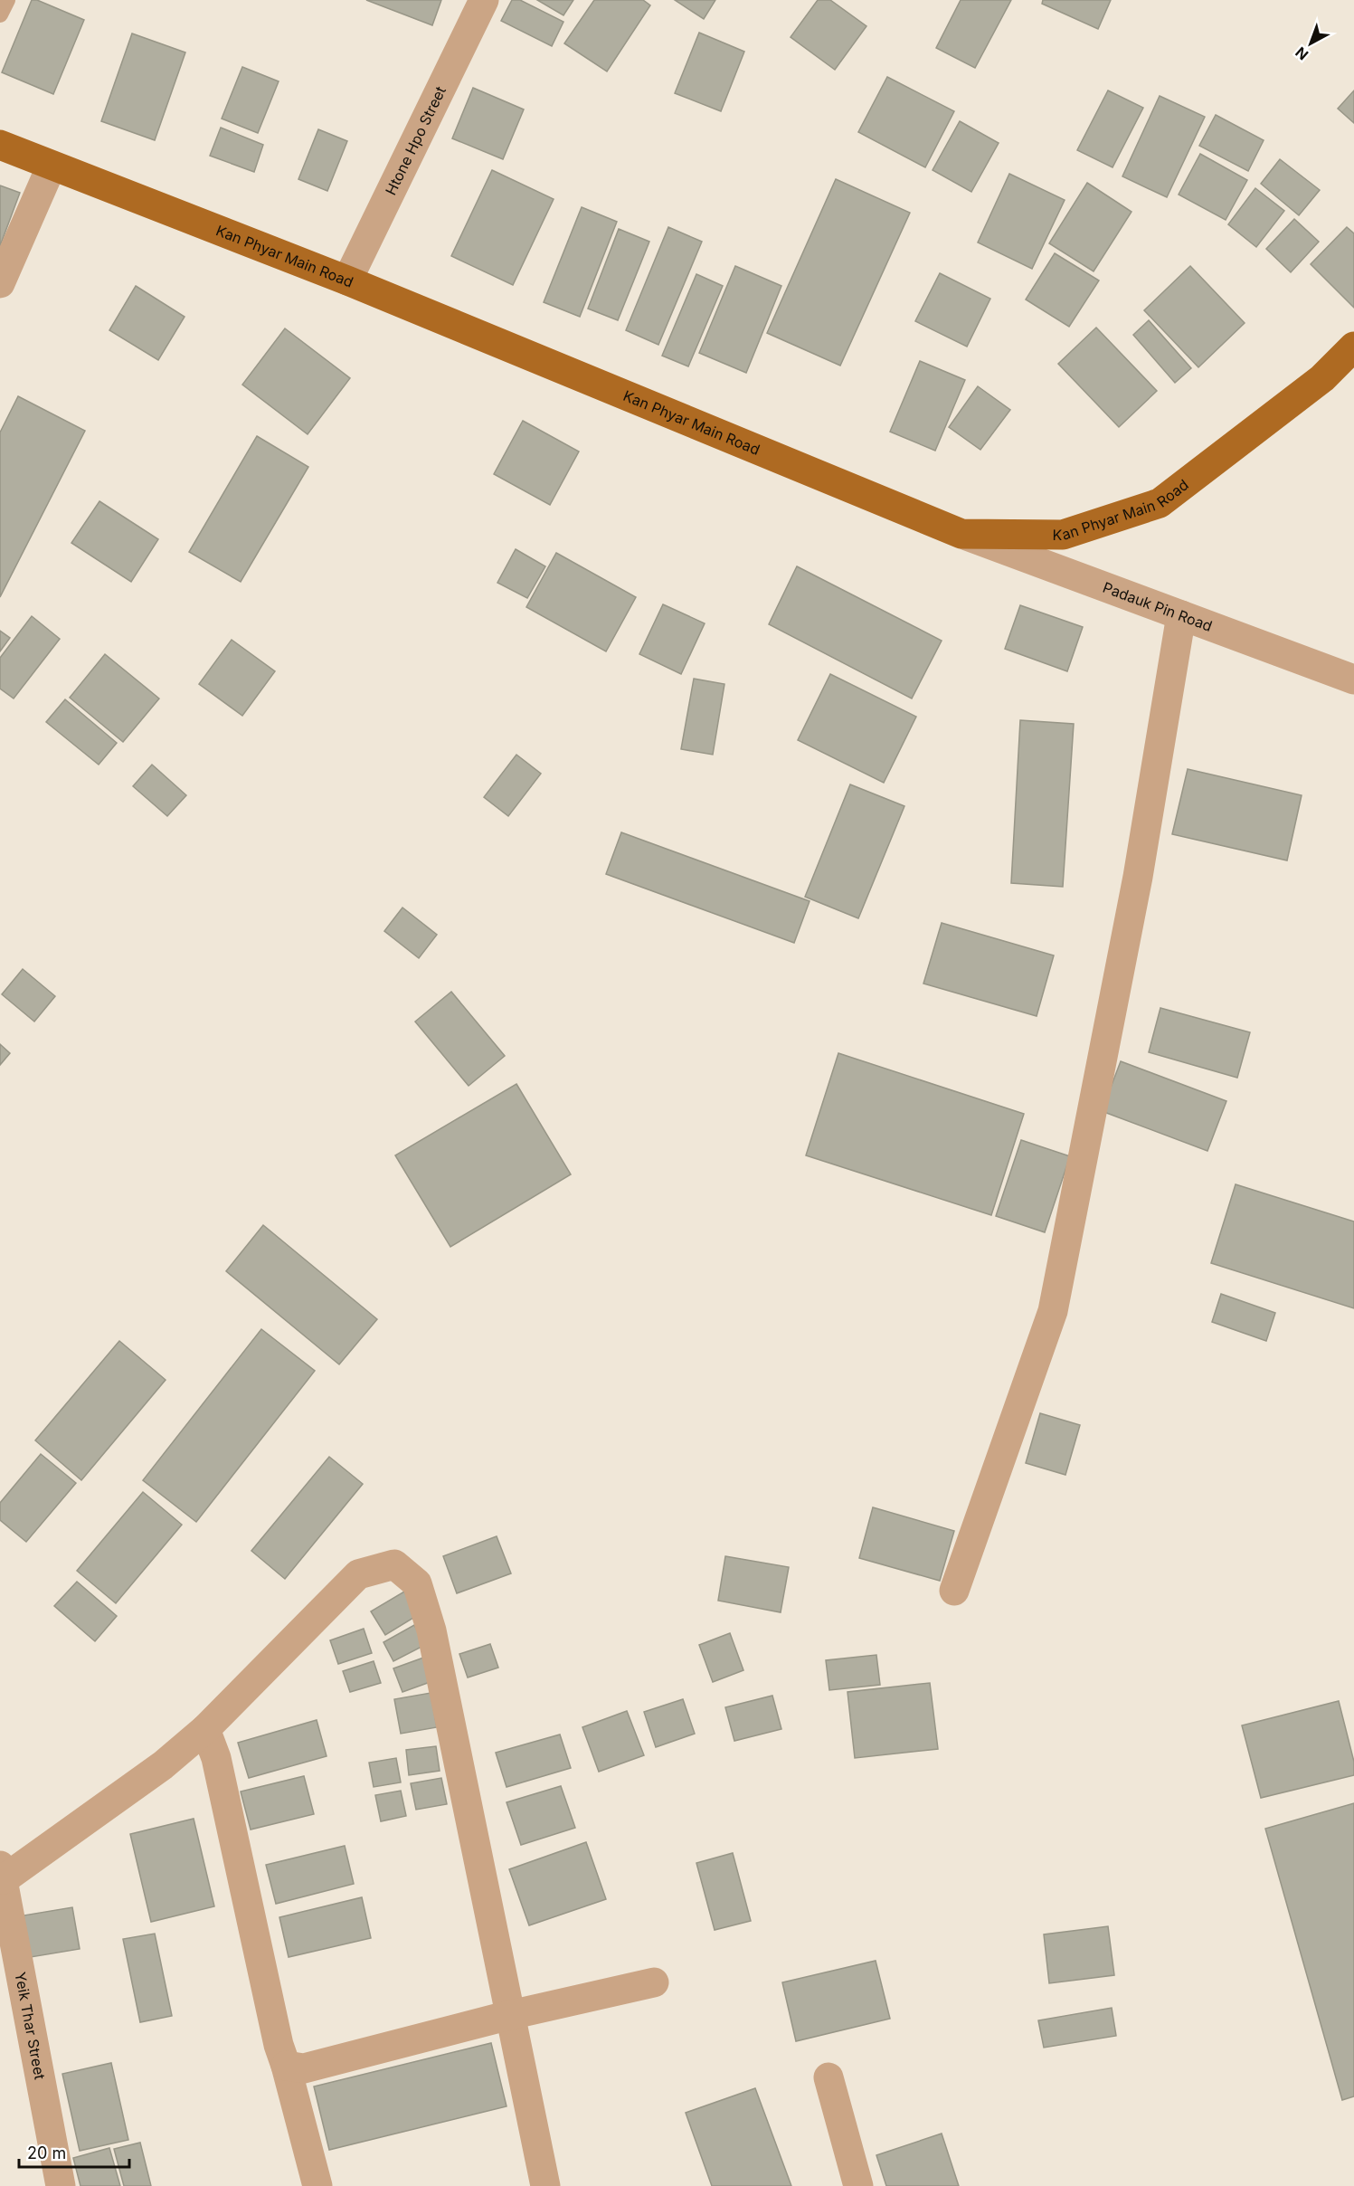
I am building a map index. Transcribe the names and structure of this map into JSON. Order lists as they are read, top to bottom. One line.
{"streets":{"main road":["Kan Phyar Main Road"],"street":["Htone Hpo Street","Padauk Pin Road","Yeik Thar Street"]},"crossings":[["Htone Hpo Street","Kan Phyar Main Road"],["Kan Phyar Main Road","Padauk Pin Road"]],"scale_bar":"20 m","north":"bottom left"}
